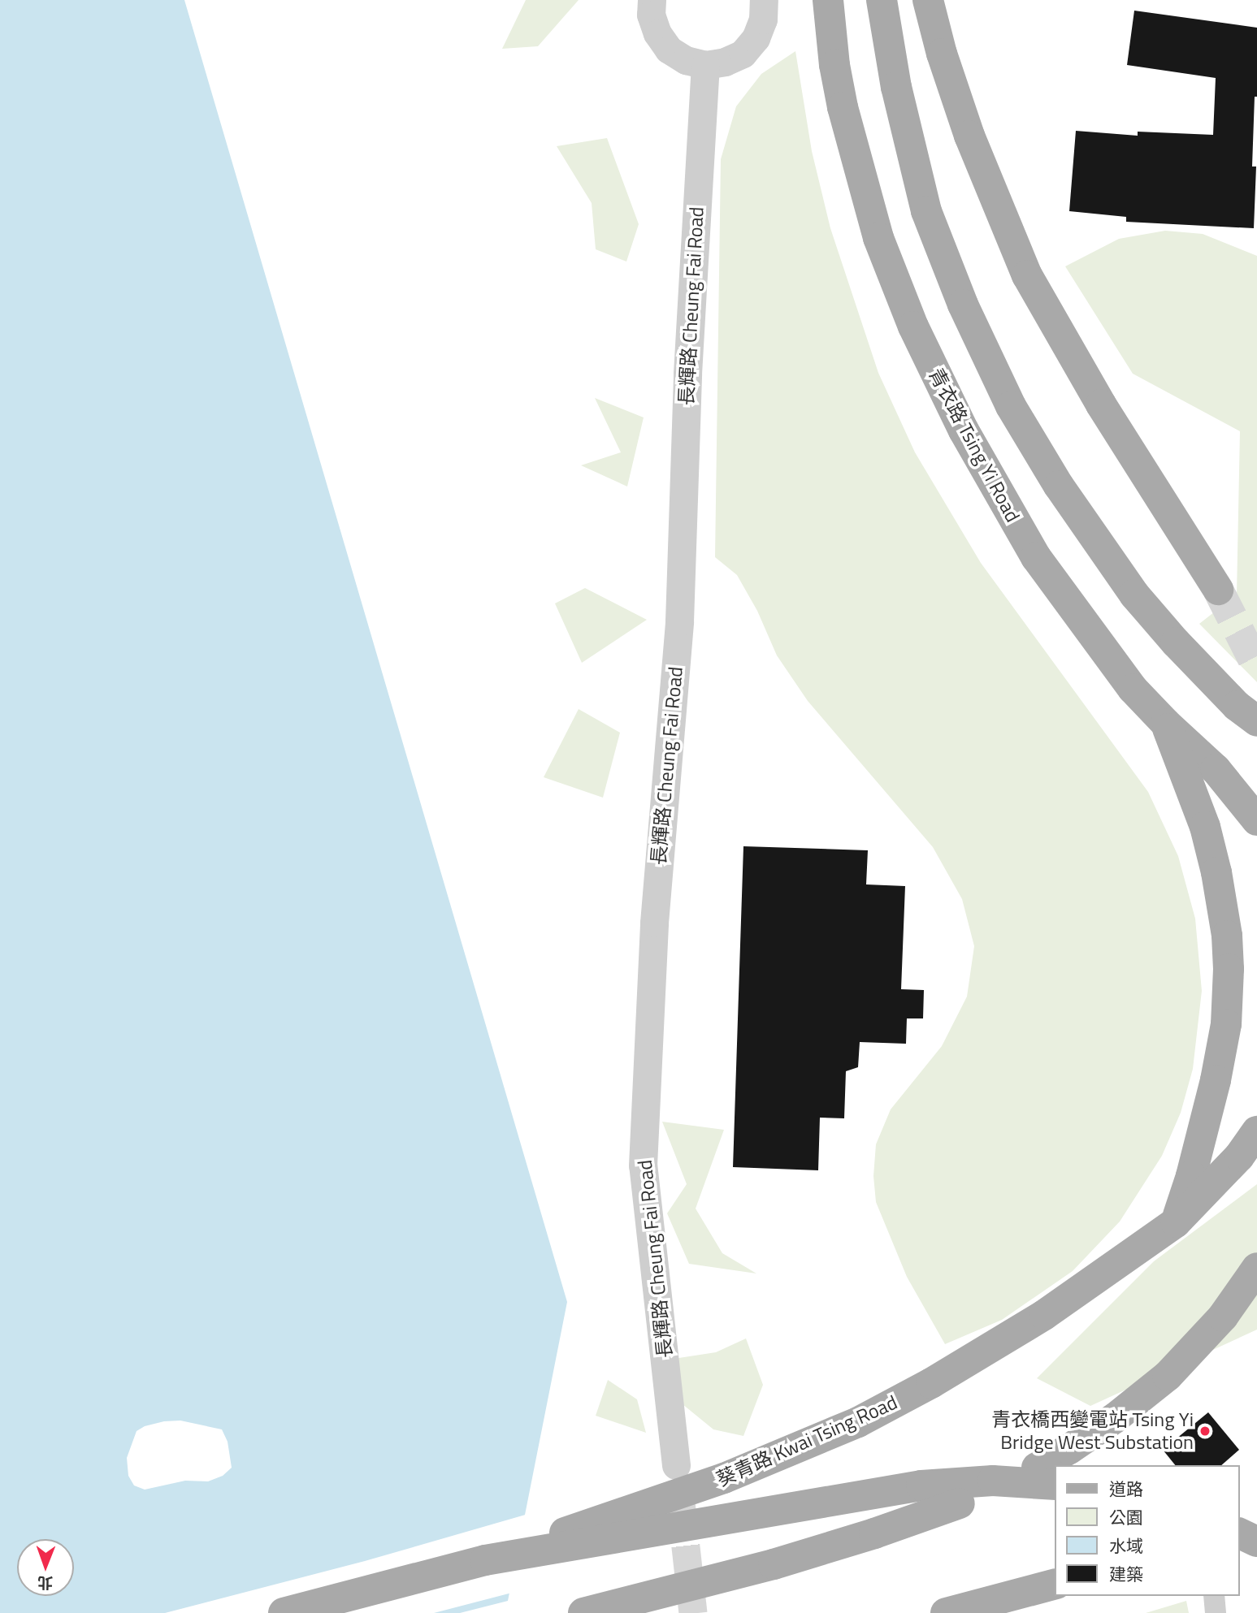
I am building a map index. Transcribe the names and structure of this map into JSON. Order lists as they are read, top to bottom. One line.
{"streets":{"main road":["青衣路 Tsing Yi Road","葵青路 Kwai Tsing Road"],"street":["長輝路 Cheung Fai Road"]},"places":["青衣橋西變電站 Tsing Yi Bridge West Substation"],"legend":["道路","公園","水域","建築"],"north":"bottom"}
